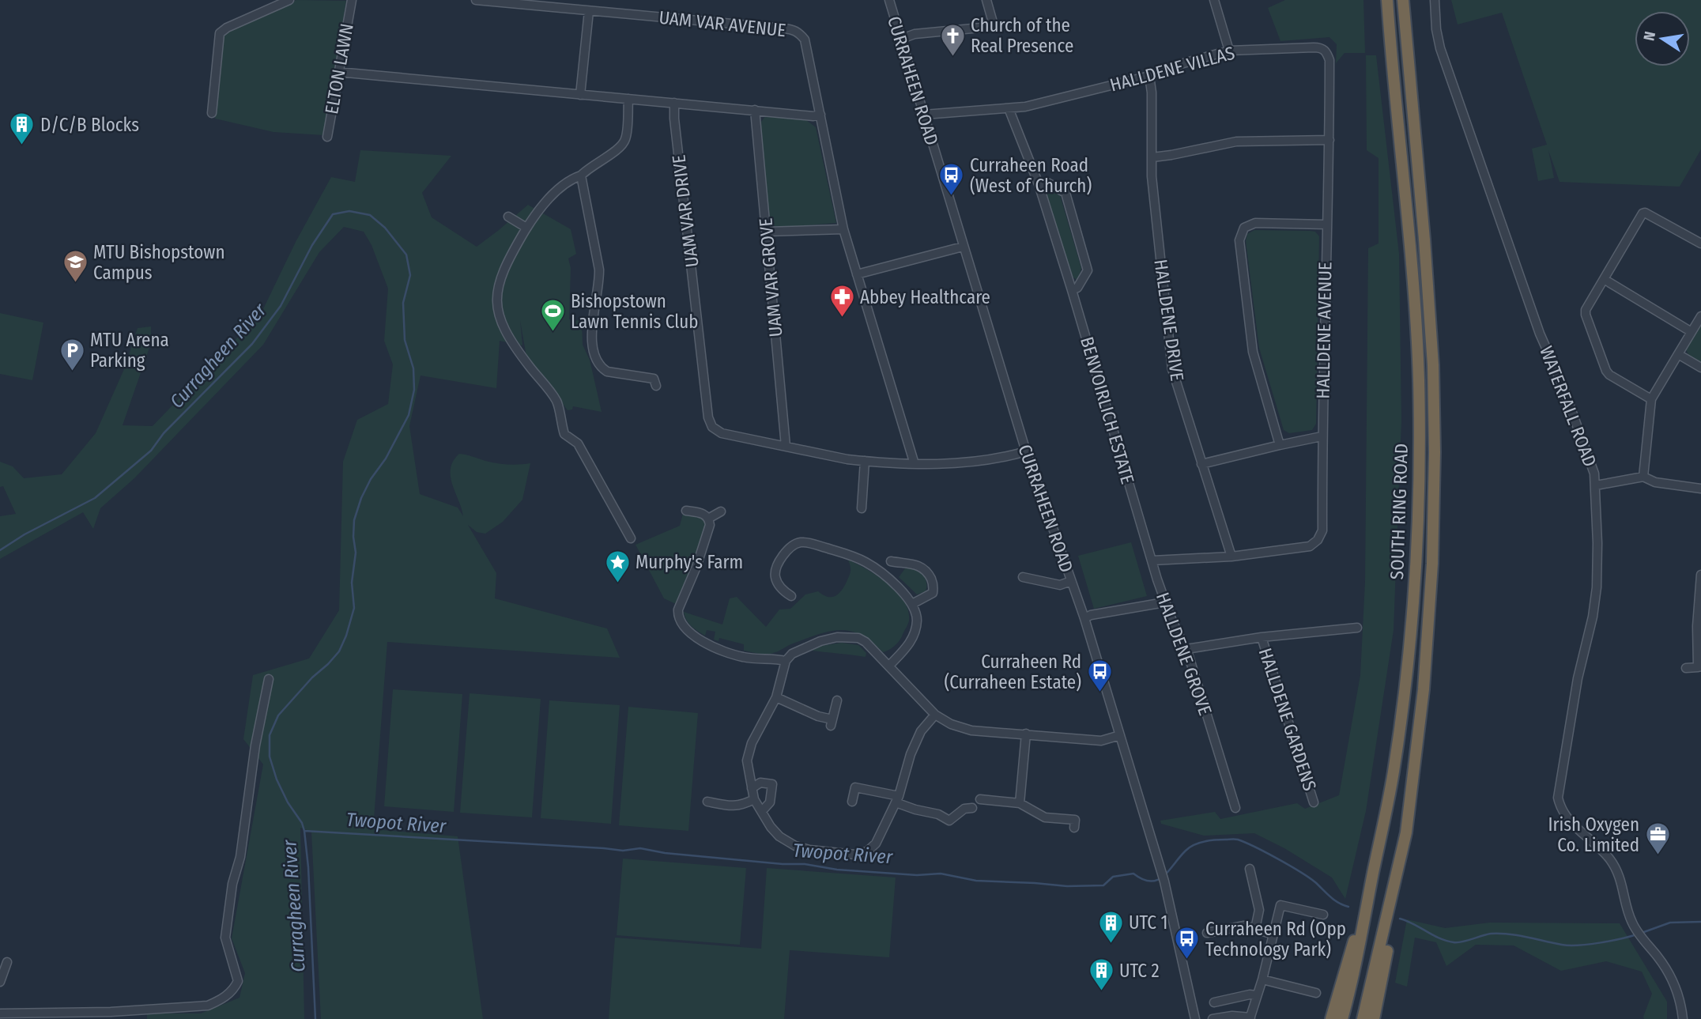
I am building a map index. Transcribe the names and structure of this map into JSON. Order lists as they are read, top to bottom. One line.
{"streets":{"highway":["SOUTH RING ROAD"],"street":["UAM VAR AVENUE","ELTON LAWN","HALLDENE VILLAS","CURRAHEEN ROAD","UAM VAR DRIVE","UAM VAR GROVE","HALLDENE DRIVE","HALLDENE AVENUE","WATERFALL ROAD","BENVOIRLICH ESTATE","HALLDENE GROVE","HALLDENE GARDENS"]},"crossings":[["UAM VAR AVENUE","UAM VAR DRIVE"],["HALLDENE VILLAS","CURRAHEEN ROAD"],["HALLDENE VILLAS","HALLDENE DRIVE"],["HALLDENE VILLAS","HALLDENE AVENUE"],["HALLDENE VILLAS","BENVOIRLICH ESTATE"],["CURRAHEEN ROAD","UAM VAR DRIVE"],["UAM VAR DRIVE","UAM VAR GROVE"],["HALLDENE DRIVE","HALLDENE AVENUE"],["HALLDENE AVENUE","HALLDENE GROVE"],["BENVOIRLICH ESTATE","HALLDENE GROVE"]],"water":["Curragheen River","Twopot River"],"places":{"church":["Church of the Real Presence"],"building":["D/C/B Blocks","UTC 1","UTC 2"],"bus stop":["Curraheen Road (West of Church)","Curraheen Rd (Curraheen Estate)","Curraheen Rd (Opp Technology Park)"],"school or university":["MTU Bishopstown Campus"],"pharmacy":["Abbey Healthcare"],"sports":["Bishopstown Lawn Tennis Club"],"parking":["MTU Arena Parking"],"place":["Murphy's Farm"],"office":["Irish Oxygen Co. Limited"]},"north":"left"}
